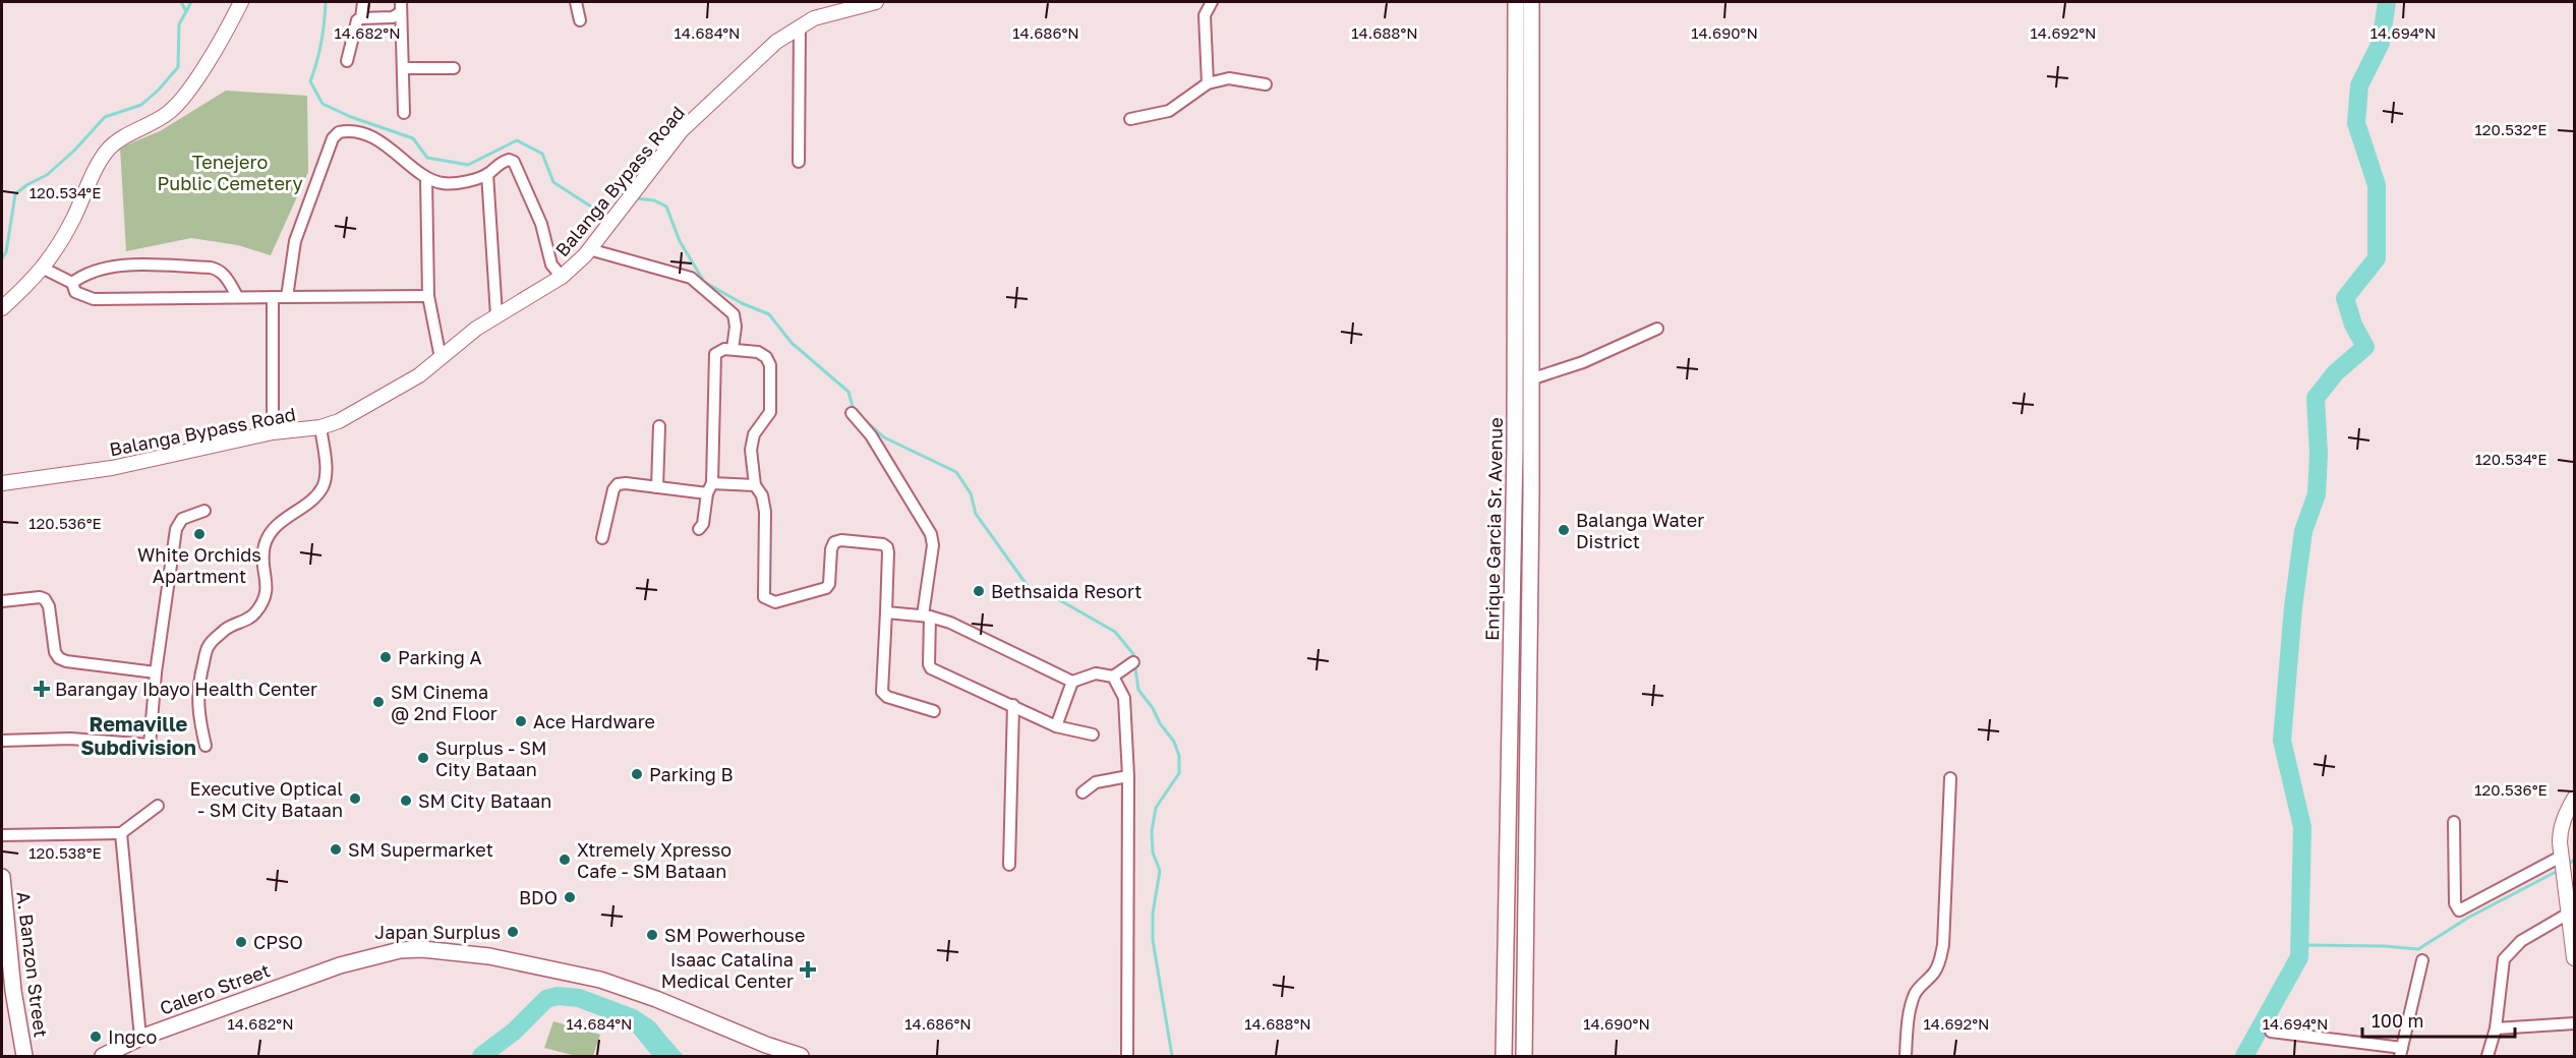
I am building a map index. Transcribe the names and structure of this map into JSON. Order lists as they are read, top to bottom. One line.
{"streets":{"main road":["Enrique Garcia Sr. Avenue","A. Banzon Street","Calero Street"],"street":["Balanga Bypass Road"]},"districts":["Remaville Subdivision"],"parks":["Tenejero Public Cemetery"],"places":{"other":["Balanga Water District","White Orchids Apartment","Bethsaida Resort","Parking A","SM Cinema @ 2nd Floor","Ace Hardware","Surplus - SM City Bataan","Parking B","Executive Optical - SM City Bataan","SM City Bataan","SM Supermarket","Xtremely Xpresso Cafe - SM Bataan","BDO","Japan Surplus","SM Powerhouse","CPSO","Ingco"],"health":["Barangay Ibayo Health Center","Isaac Catalina Medical Center"]},"scale_bar":"100 m","coordinates":["14.682°N","14.684°N","14.686°N","14.688°N","14.690°N","14.692°N","14.694°N","120.532°E","120.534°E","120.536°E","120.538°E"]}
